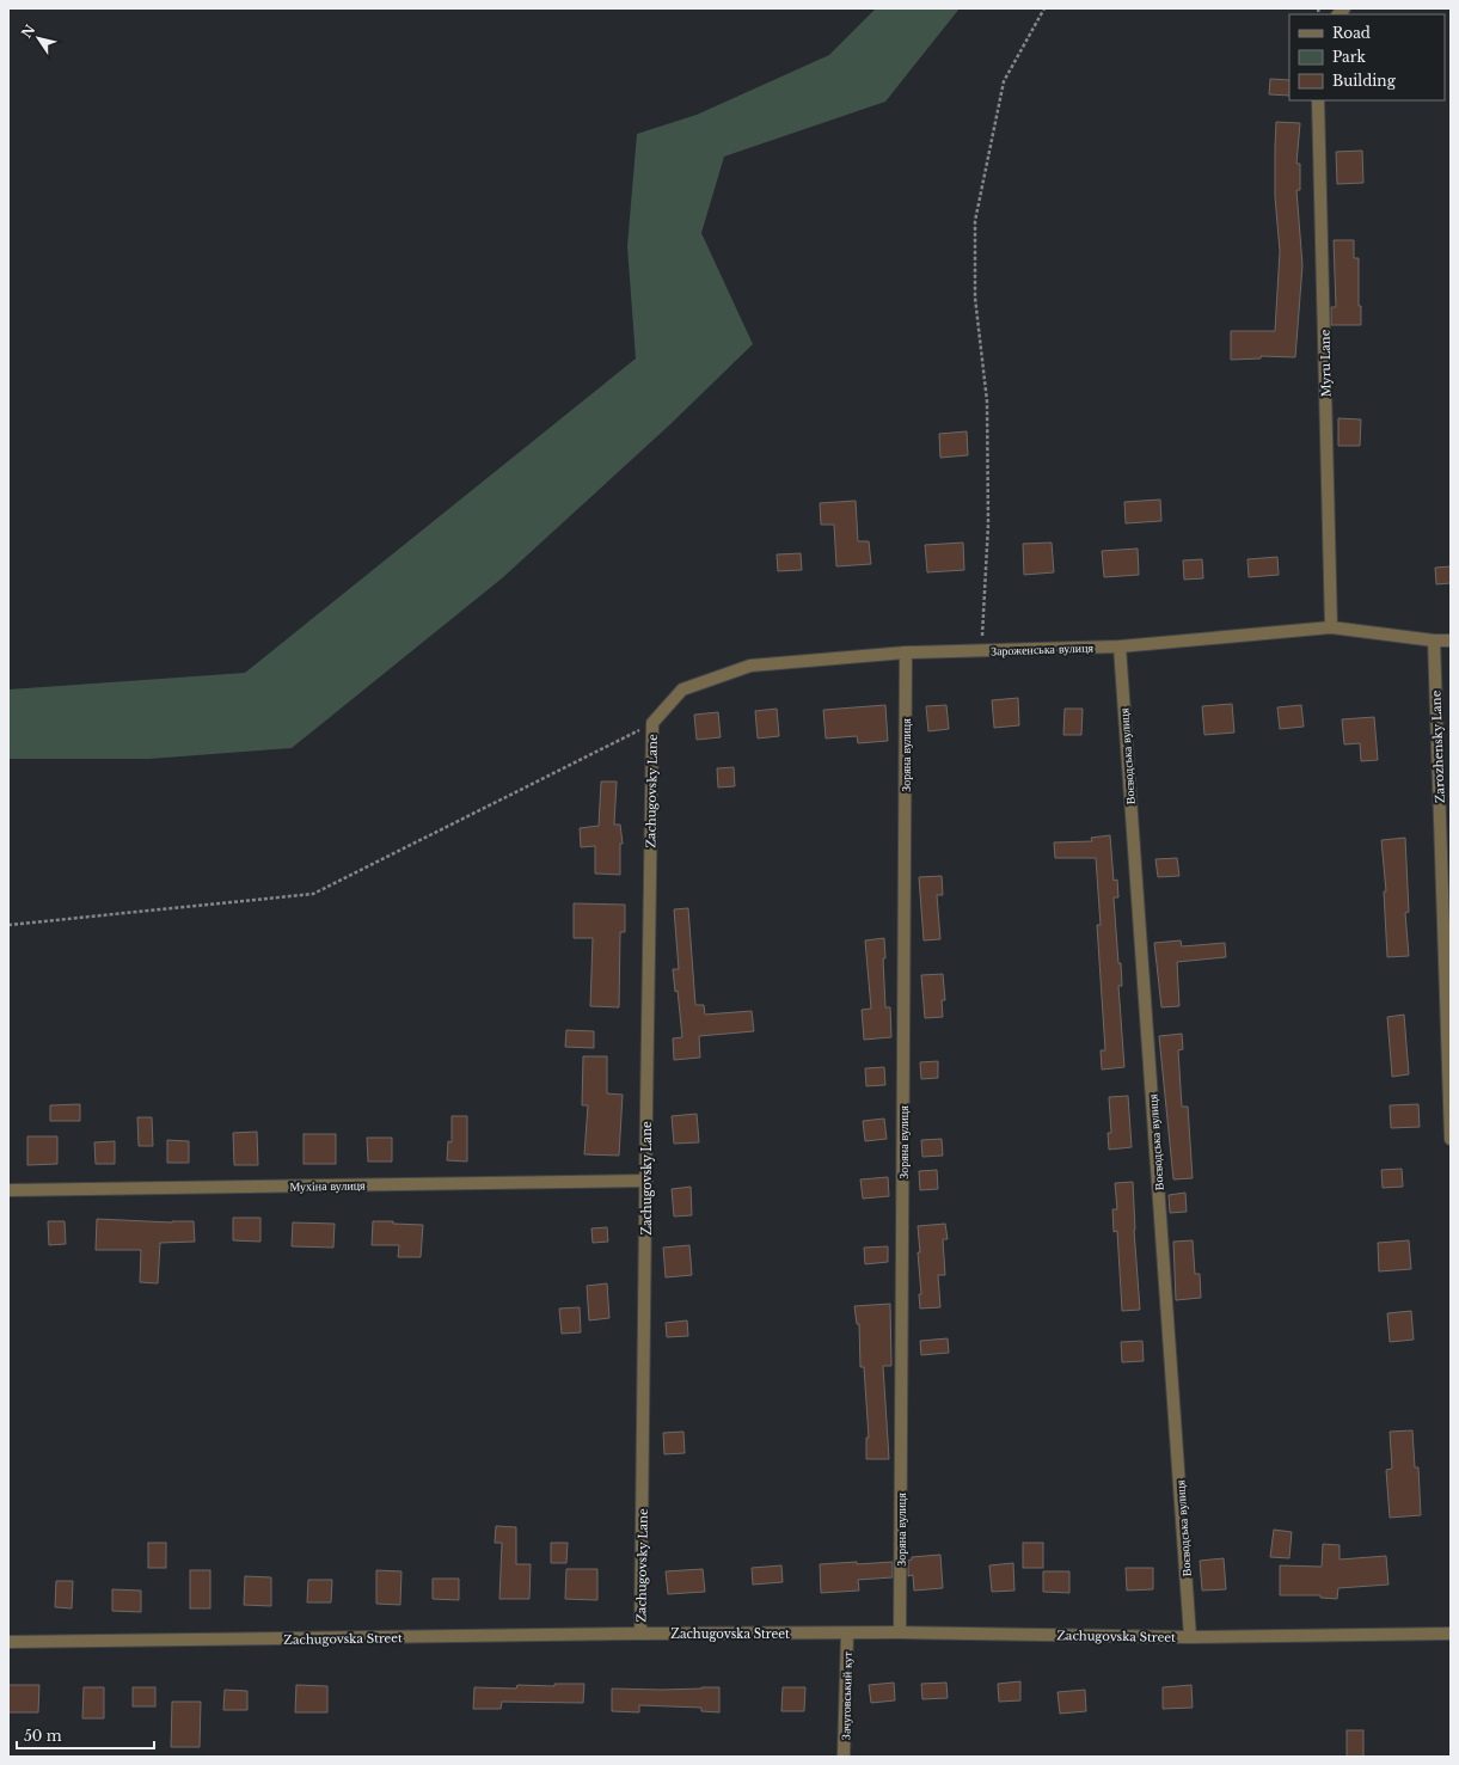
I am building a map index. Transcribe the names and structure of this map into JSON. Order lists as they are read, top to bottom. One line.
{"streets":{"street":["Myru Lane","Зароженська вулиця","Zarozhensky Lane","Зоряна вулиця","Воєводська вулиця","Zachugovsky Lane","Мухіна вулиця","Zachugovska Street","Зачуговський кут"]},"crossings":[["Myru Lane","Зароженська вулиця"],["Зароженська вулиця","Zarozhensky Lane"],["Зароженська вулиця","Зоряна вулиця"],["Зароженська вулиця","Воєводська вулиця"],["Зароженська вулиця","Zachugovsky Lane"],["Зоряна вулиця","Zachugovska Street"],["Воєводська вулиця","Zachugovska Street"],["Zachugovsky Lane","Мухіна вулиця"],["Zachugovsky Lane","Zachugovska Street"],["Zachugovska Street","Зачуговський кут"]],"legend":["Road","Park","Building"],"scale_bar":"50 m","north":"top left"}
